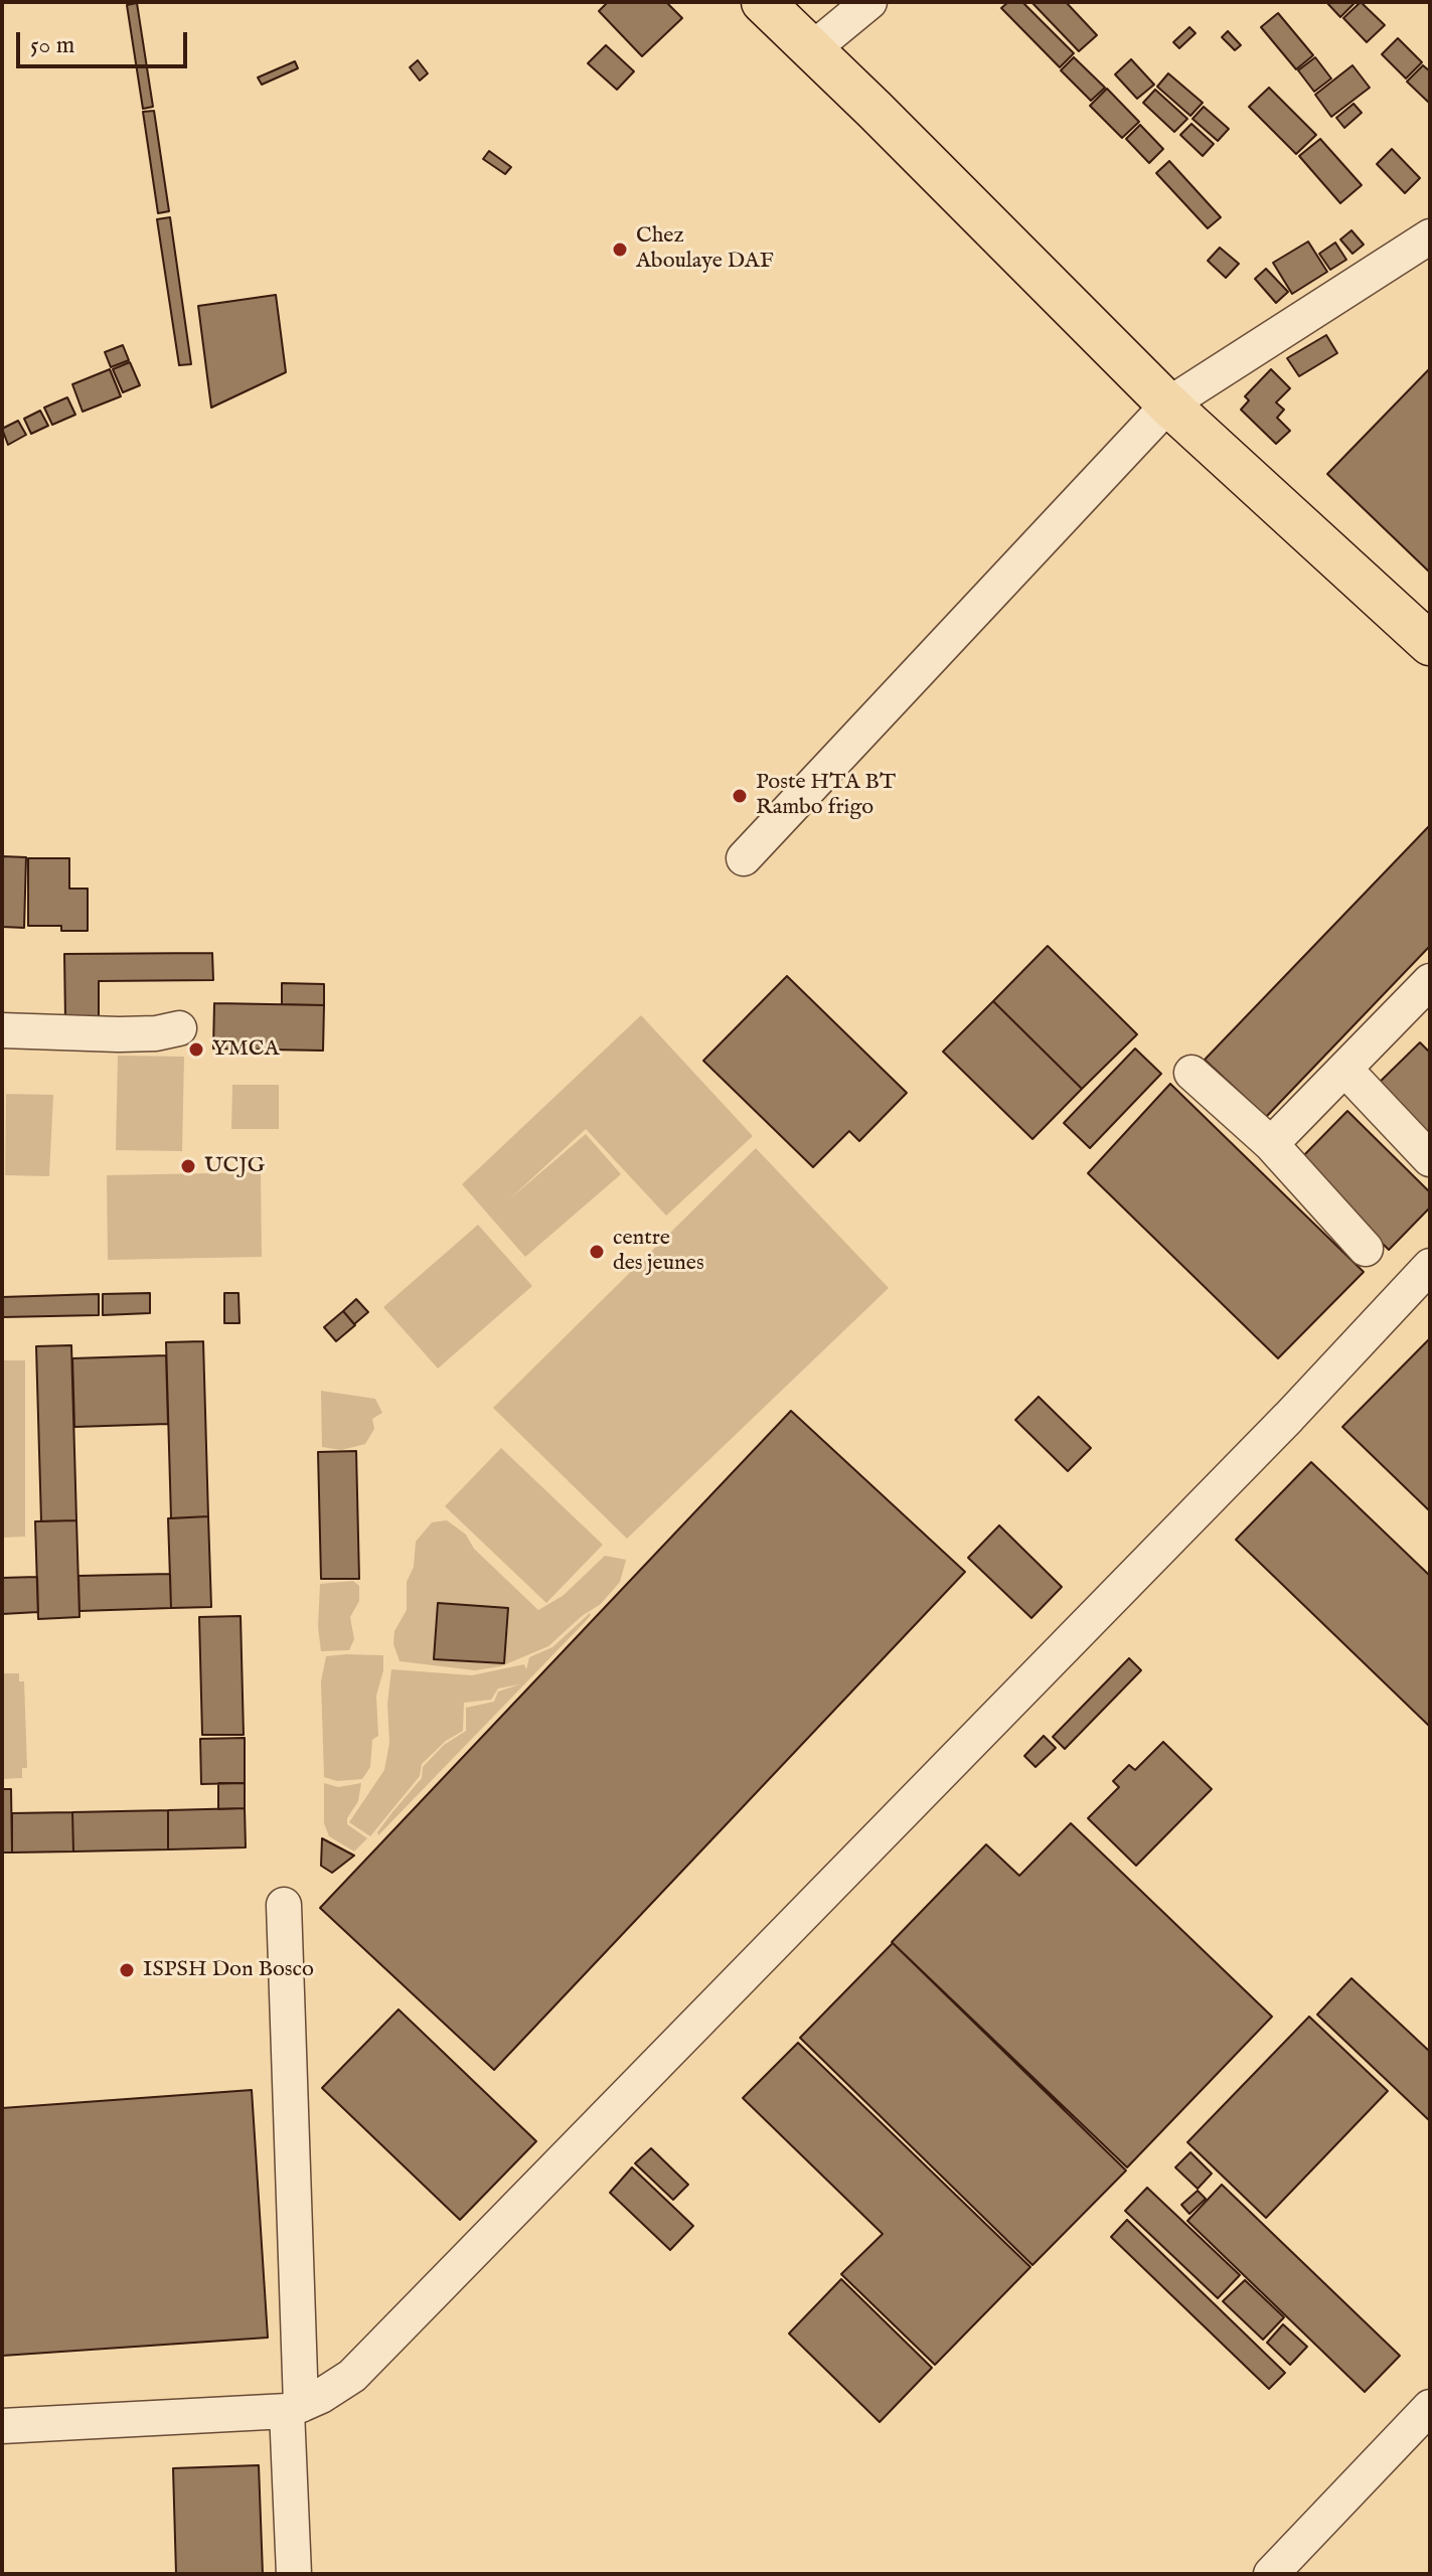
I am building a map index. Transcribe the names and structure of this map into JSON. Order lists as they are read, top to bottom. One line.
{"places":["Chez Aboulaye DAF","Poste HTA BT Rambo frigo","YMCA","UCJG","centre des jeunes","ISPSH Don Bosco"],"scale_bar":"50 m"}
